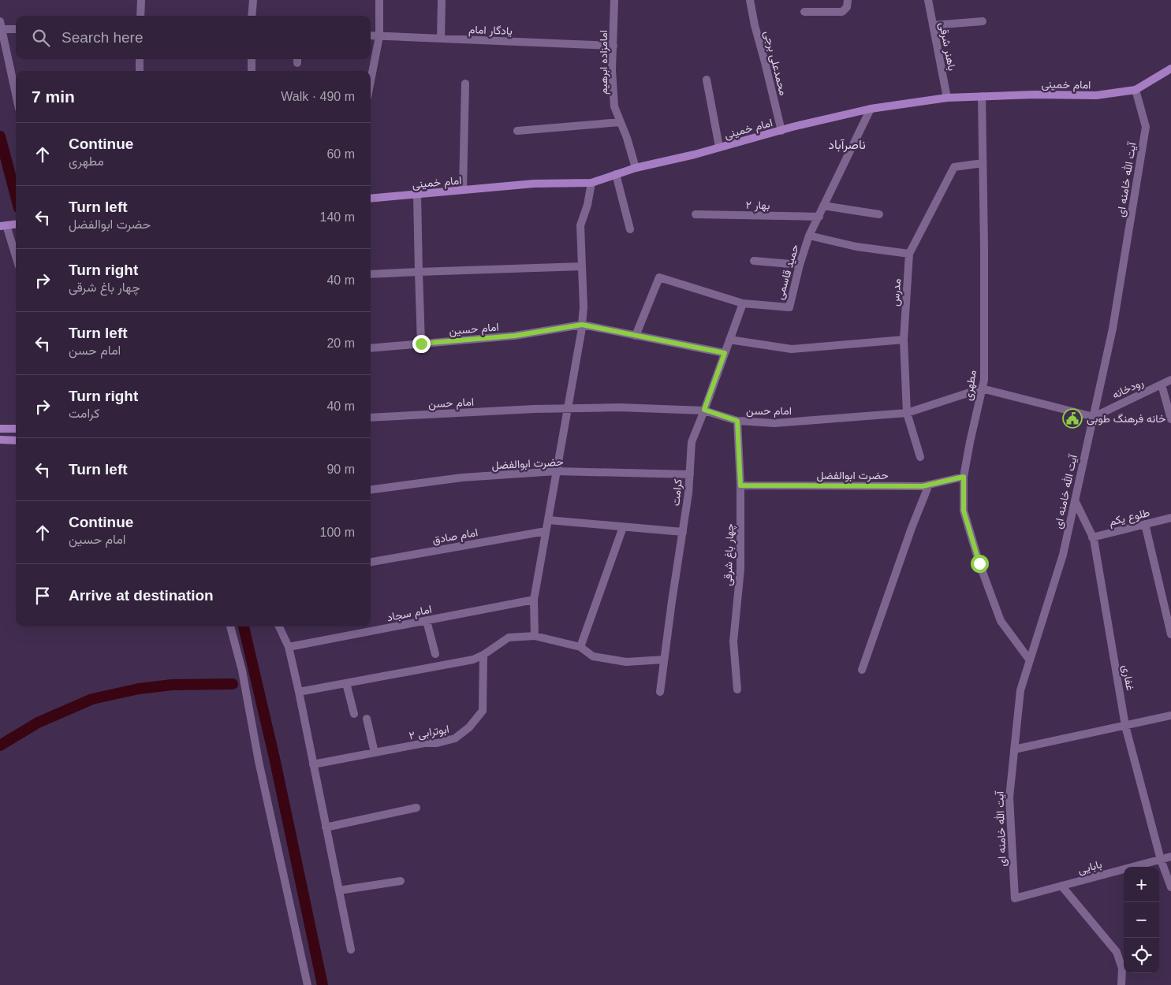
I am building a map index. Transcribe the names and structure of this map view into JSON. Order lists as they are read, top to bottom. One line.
{"streets":{"street":["یادگار امام","باهنر شرقی","امامزاده ابرهیم","محمدعلی برجی","امام خمینی","آیت الله خامنه ای","بهار ۲","حمید قاسمی","مدرس","امام حسین","مطهری","رودخانه","امام حسن","حضرت ابوالفضل","کرامت","طلوع یکم","امام صادق","چهار باغ شرقی","امام سجاد","غفاری","ابوترابی ۲","بابایی"]},"crossings":[["یادگار امام","امامزاده ابرهیم"],["باهنر شرقی","امام خمینی"],["امامزاده ابرهیم","امام خمینی"],["محمدعلی برجی","امام خمینی"],["امام خمینی","آیت الله خامنه ای"],["امام خمینی","حمید قاسمی"],["امام خمینی","مطهری"],["آیت الله خامنه ای","مطهری"],["آیت الله خامنه ای","رودخانه"],["آیت الله خامنه ای","غفاری"],["آیت الله خامنه ای","بابایی"],["بهار ۲","حمید قاسمی"],["حمید قاسمی","کرامت"],["مدرس","مطهری"],["مدرس","امام حسن"],["مطهری","امام حسن"],["مطهری","حضرت ابوالفضل"],["امام حسن","کرامت"],["امام حسن","چهار باغ شرقی"],["حضرت ابوالفضل","کرامت"],["حضرت ابوالفضل","چهار باغ شرقی"],["طلوع یکم","غفاری"],["غفاری","بابایی"]],"districts":["ناصرآباد"],"places":{"public building":["خانه فرهنگ طوبی"]},"page":{"search":"Search here","heading":["7 min","Walk · 490 m"],"list":[["Continue","مطهری","60 m"],["Turn left","حضرت ابوالفضل","140 m"],["Turn right","چهار باغ شرقی","40 m"],["Turn left","امام حسن","20 m"],["Turn right","کرامت","40 m"],["Turn left","90 m"],["Continue","امام حسین","100 m"],"Arrive at destination"],"map_buttons":["+","−"]}}
